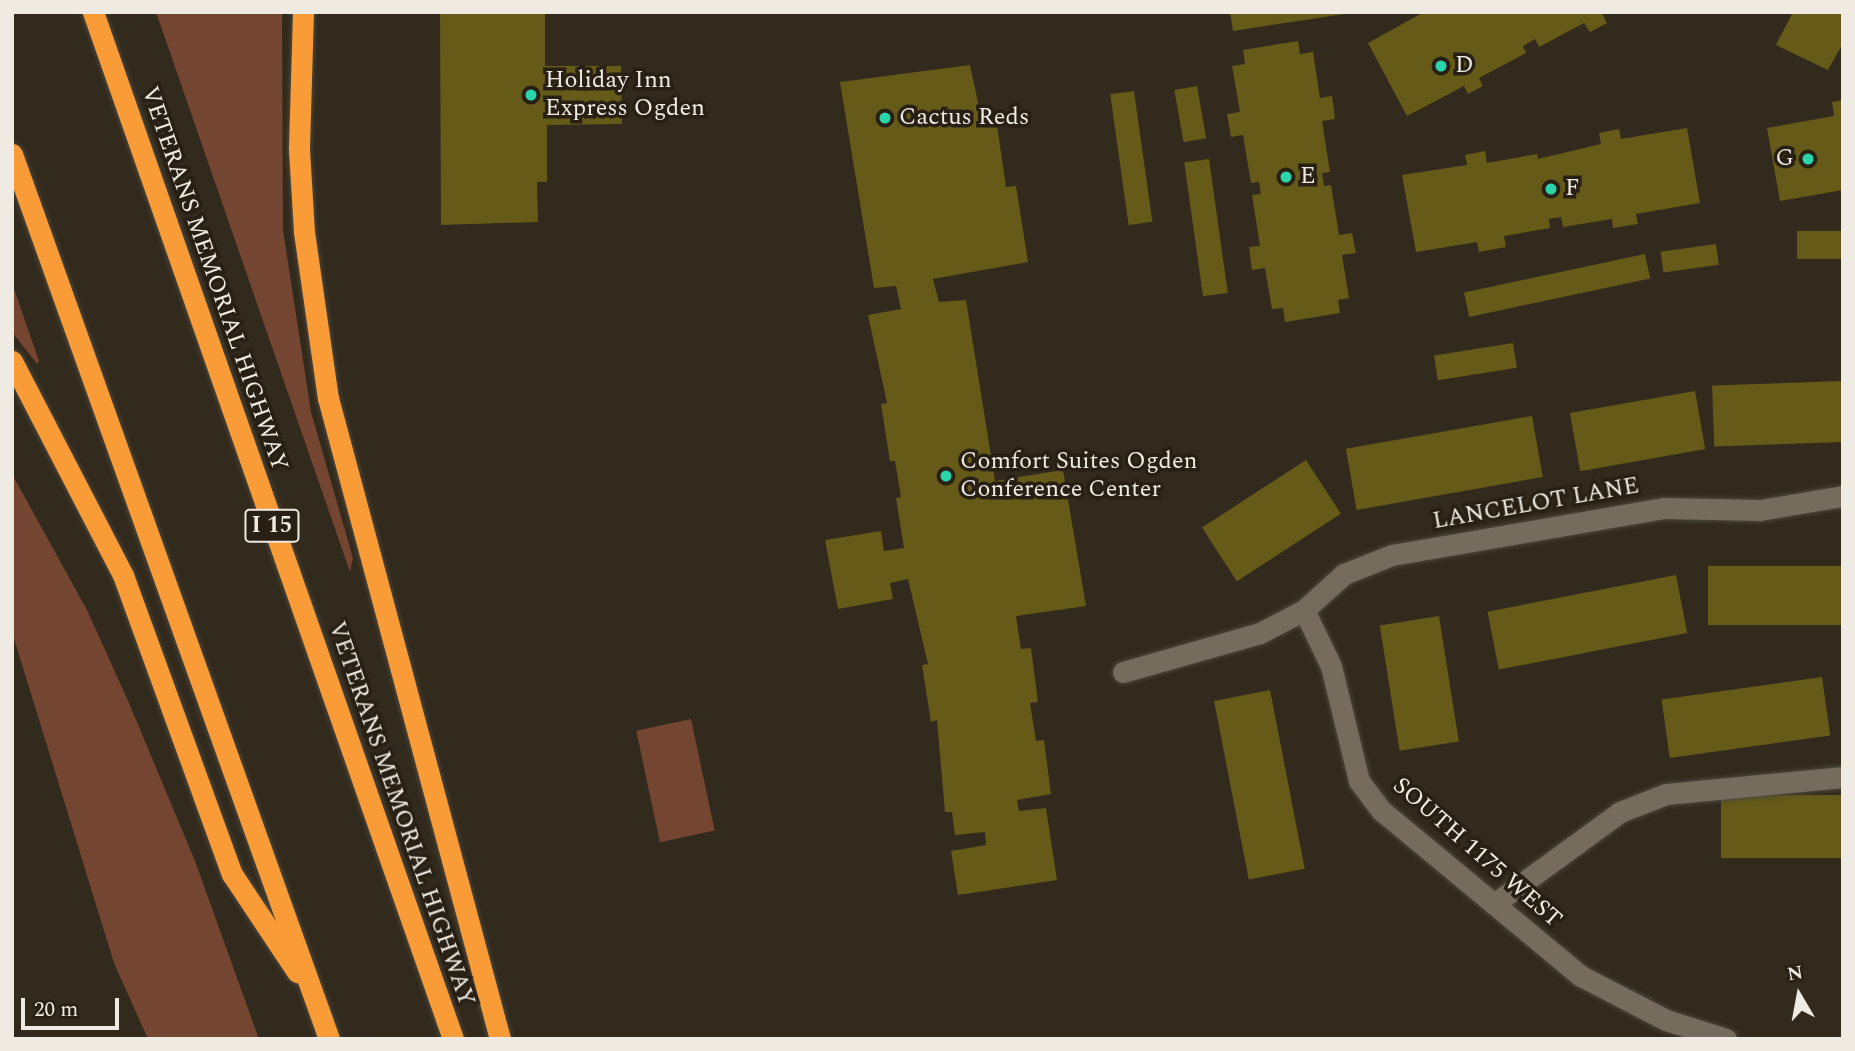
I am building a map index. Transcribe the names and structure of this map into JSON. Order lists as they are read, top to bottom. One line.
{"streets":{"highway":["VETERANS MEMORIAL HIGHWAY","I 15"],"street":["LANCELOT LANE","SOUTH 1175 WEST"]},"crossings":[["LANCELOT LANE","SOUTH 1175 WEST"]],"places":["D","Holiday Inn Express Ogden","Cactus Reds","G","E","F","Comfort Suites Ogden Conference Center"],"scale_bar":"20 m","north":"top"}
